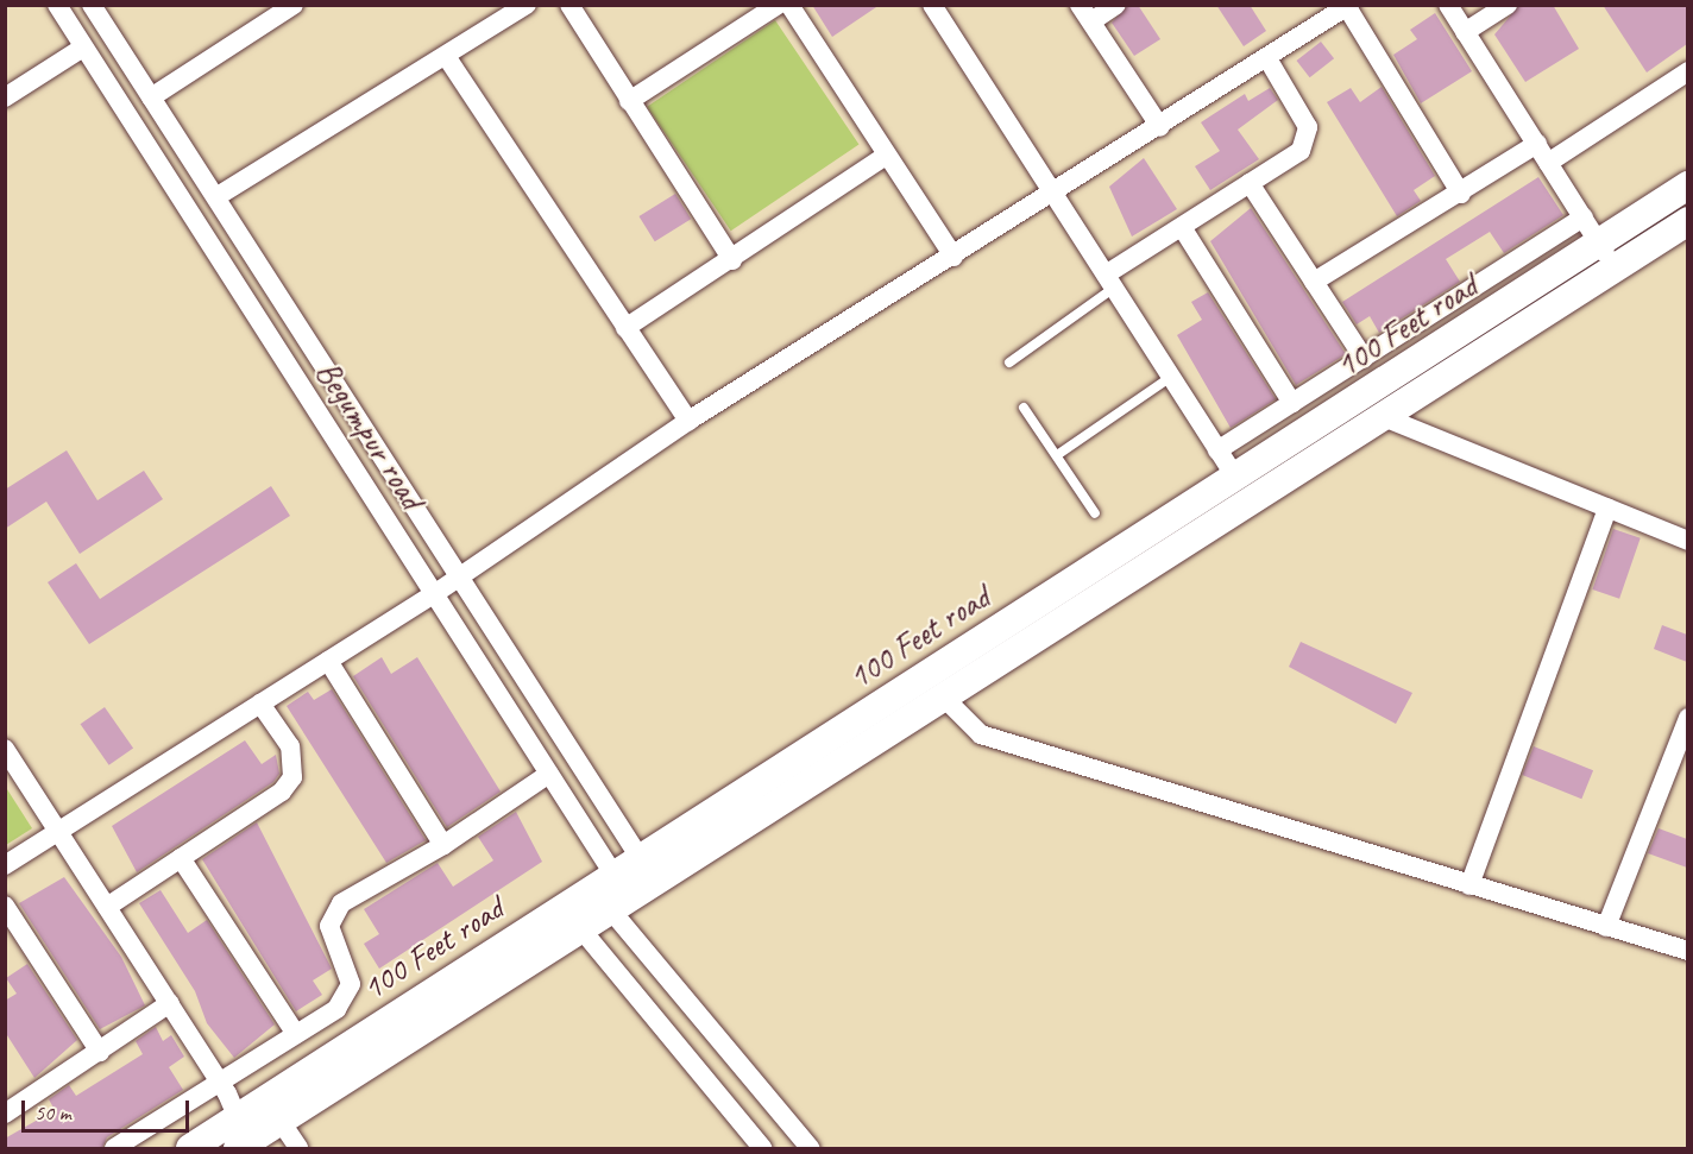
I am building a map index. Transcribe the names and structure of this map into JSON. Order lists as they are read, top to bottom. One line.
{"streets":{"street":["100 Feet road","Begumpur road"]},"crossings":[["100 Feet road","Begumpur road"]],"scale_bar":"50 m"}
